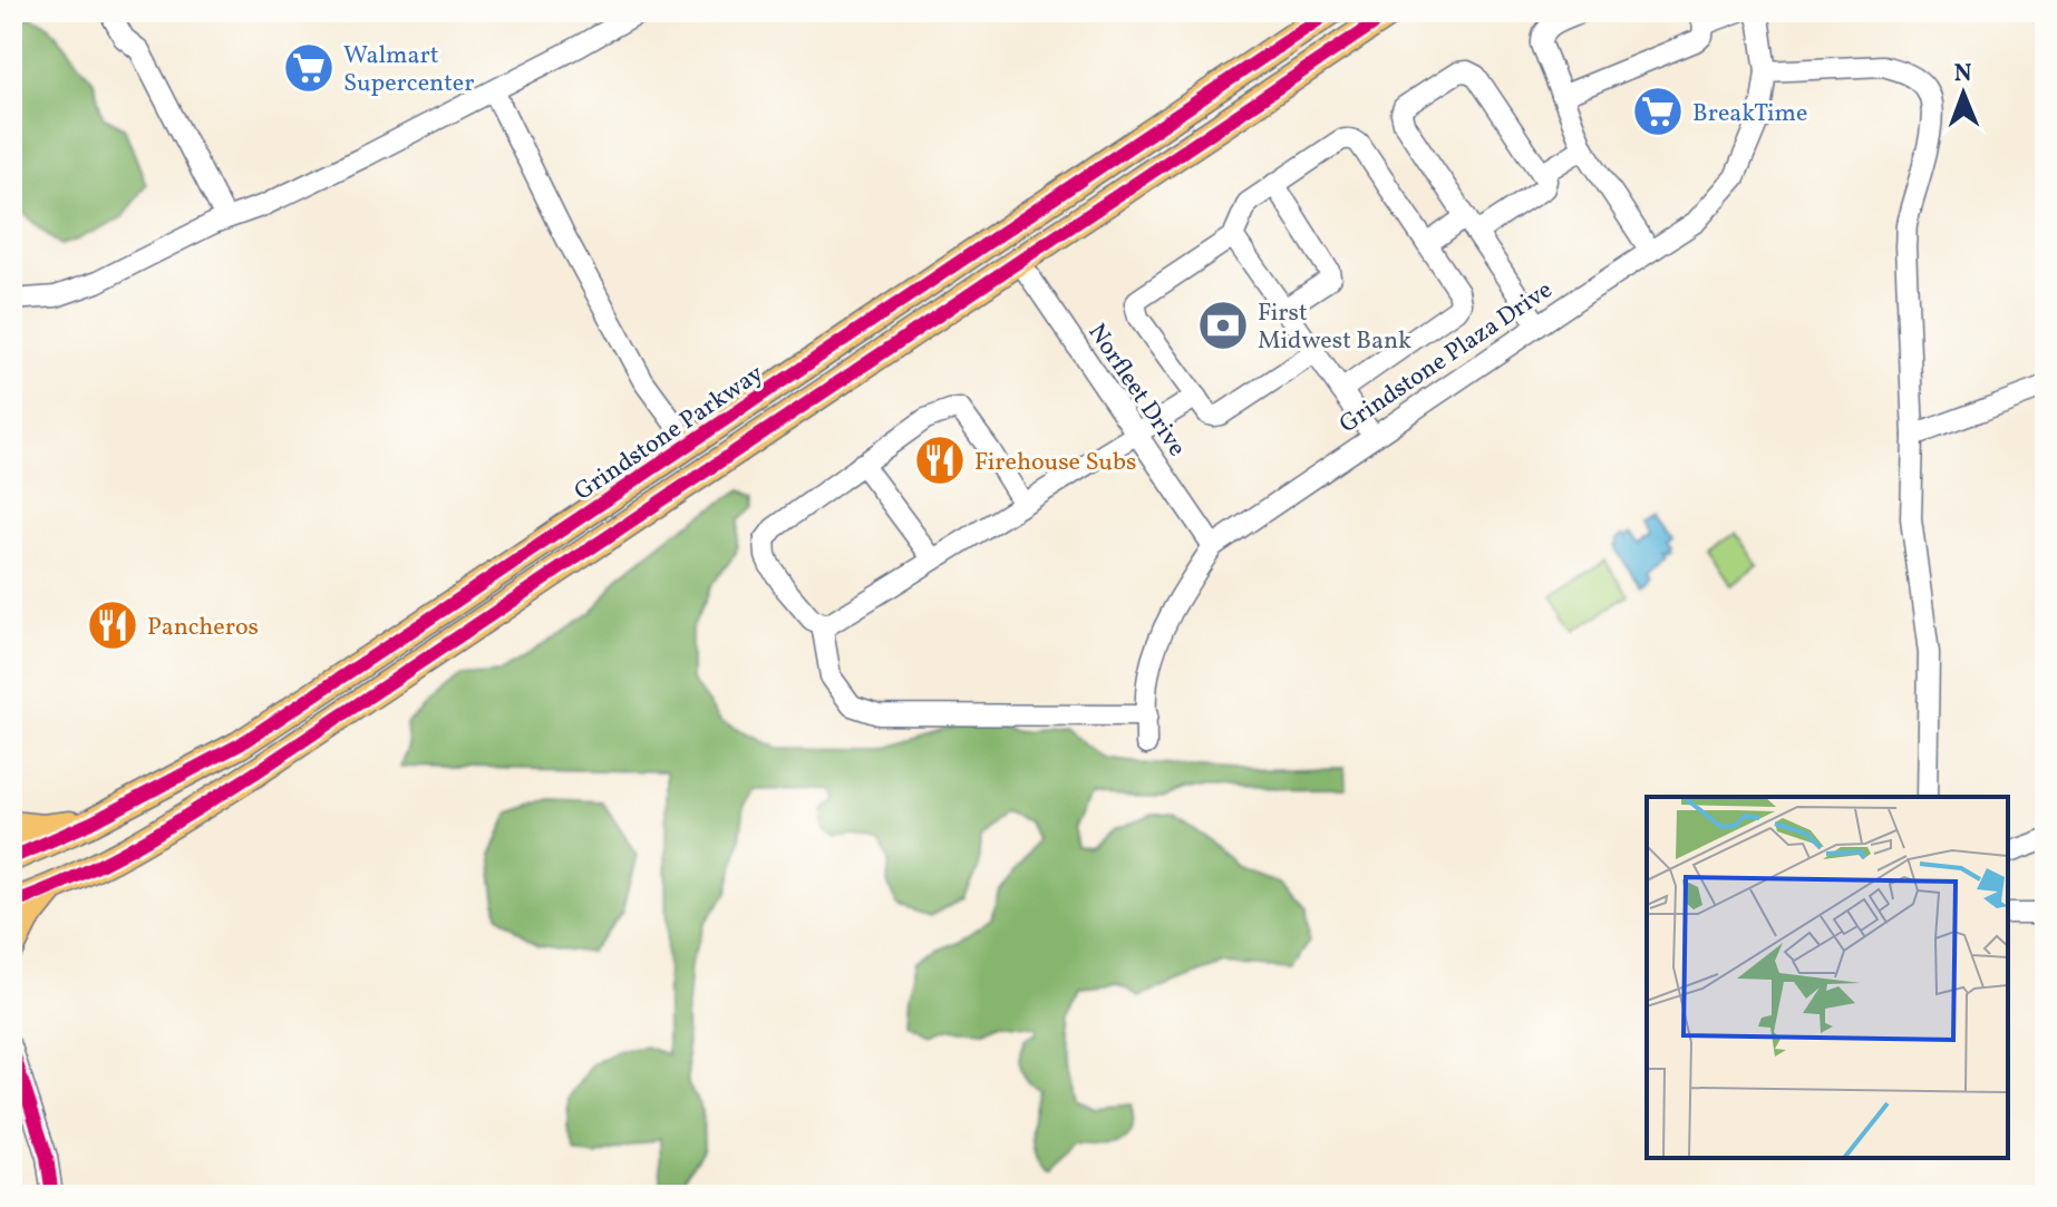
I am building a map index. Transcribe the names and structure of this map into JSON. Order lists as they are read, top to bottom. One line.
{"streets":{"main road":["Grindstone Parkway"],"street":["Grindstone Plaza Drive","Norfleet Drive"]},"crossings":[["Grindstone Plaza Drive","Norfleet Drive"]],"places":{"supermarket":["Walmart Supercenter","BreakTime"],"bank":["First Midwest Bank"],"restaurant":["Firehouse Subs","Pancheros"]},"north":"top"}
